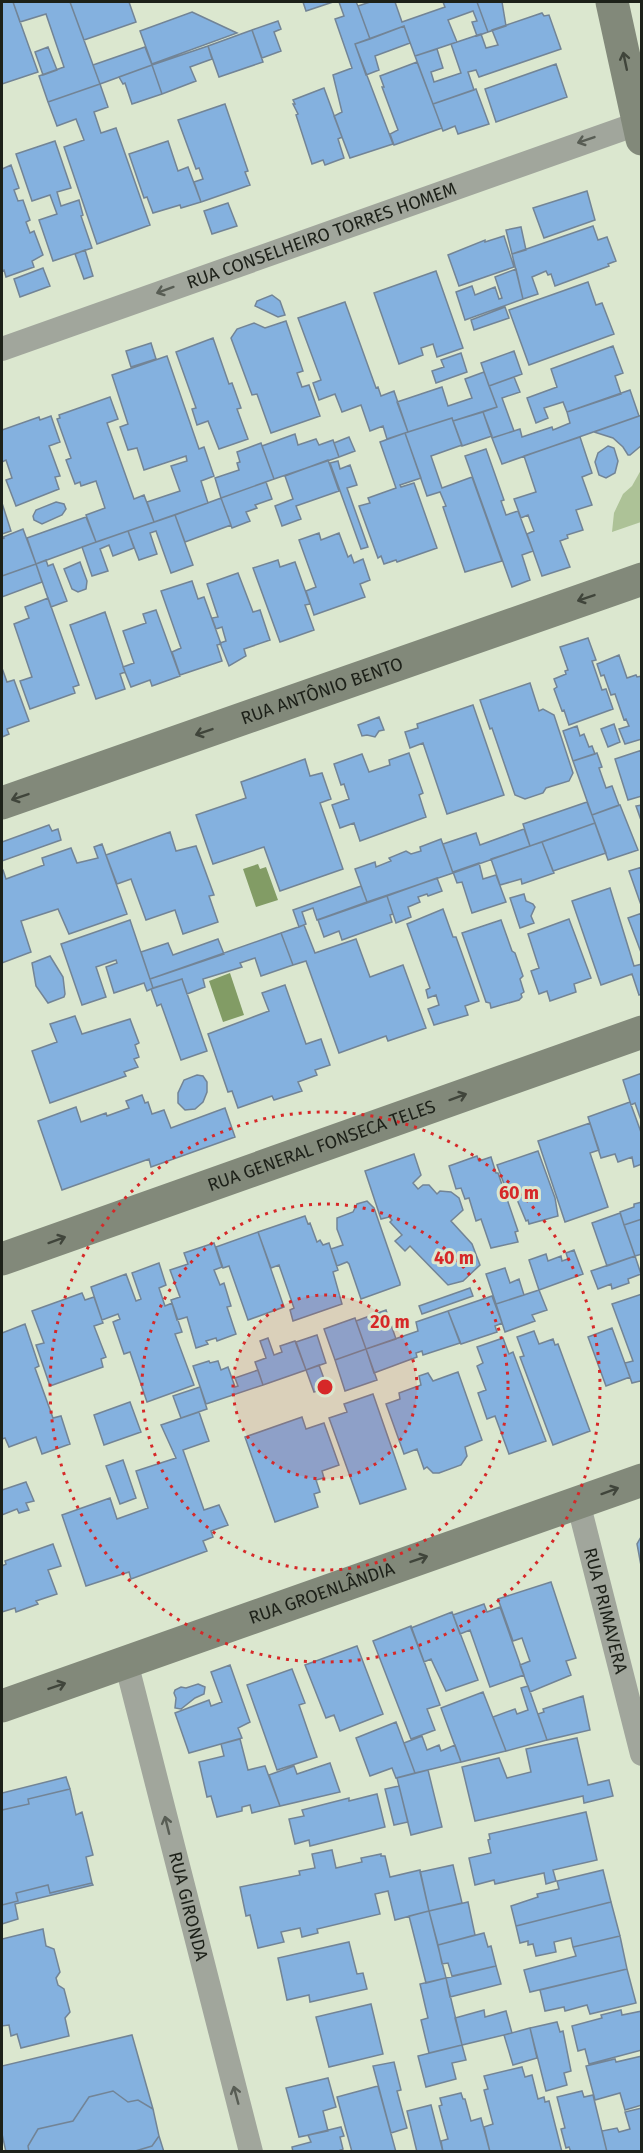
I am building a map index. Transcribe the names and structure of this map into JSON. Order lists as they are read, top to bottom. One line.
{"streets":{"street":["RUA CONSELHEIRO TORRES HOMEM","RUA ANTÔNIO BENTO","RUA GENERAL FONSECA TELES","RUA GROENLÂNDIA","RUA PRIMAVERA","RUA GIRONDA"]},"crossings":[["RUA GROENLÂNDIA","RUA PRIMAVERA"],["RUA GROENLÂNDIA","RUA GIRONDA"]],"one_way":["RUA CONSELHEIRO TORRES HOMEM","RUA ANTÔNIO BENTO","RUA GENERAL FONSECA TELES","RUA GROENLÂNDIA","RUA GIRONDA"],"rings":["60 m","40 m","20 m"]}
